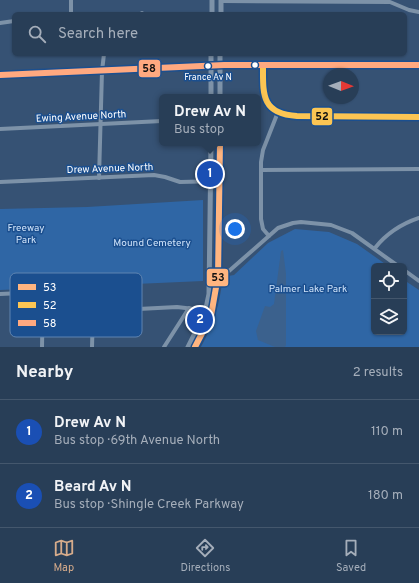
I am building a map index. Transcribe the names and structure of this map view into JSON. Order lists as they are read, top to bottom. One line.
{"streets":{"street":["Ewing Avenue North","Drew Avenue North"]},"parks":["Freeway Park","Mound Cemetery","Palmer Lake Park"],"places":["France Av N"],"lines":["transit line 52","transit line 58","transit line 53"],"legend":["53","52","58"],"north":"right","page":{"search":"Search here","popup":["Drew Av N","Bus stop"],"pins":["1","2"],"heading":["Nearby","2 results"],"list":[{"mark":"1","name":"Drew Av N","note":"Bus stop · 69th Avenue North","value":"110 m"},{"mark":"2","name":"Beard Av N","note":"Bus stop · Shingle Creek Parkway","value":"180 m"}],"nav":["Map","Directions","Saved"]}}
